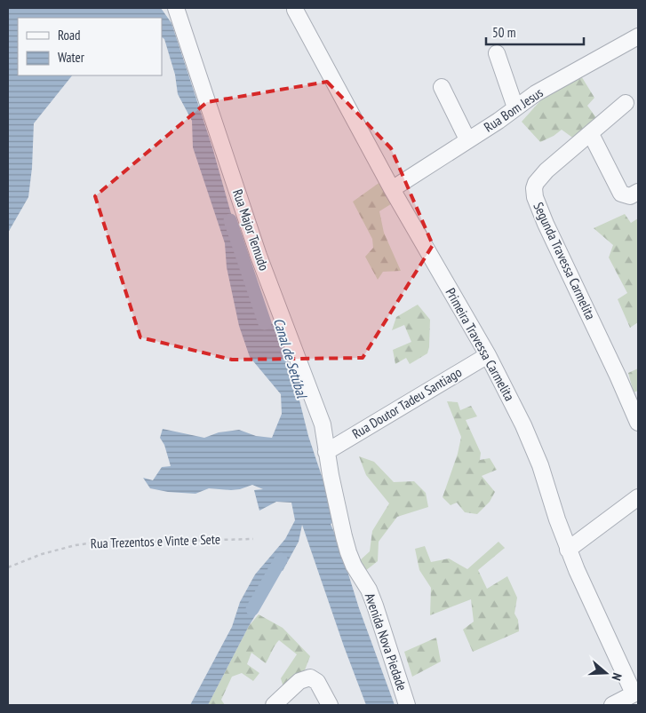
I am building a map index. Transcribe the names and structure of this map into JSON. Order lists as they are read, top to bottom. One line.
{"streets":{"street":["Rua Bom Jesus","Rua Major Temudo","Segunda Travessa Carmelita","Primeira Travessa Carmelita","Rua Doutor Tadeu Santiago","Avenida Nova Piedade"],"path":["Rua Trezentos e Vinte e Sete"]},"crossings":[["Rua Bom Jesus","Primeira Travessa Carmelita"],["Rua Major Temudo","Rua Doutor Tadeu Santiago"],["Rua Major Temudo","Avenida Nova Piedade"],["Primeira Travessa Carmelita","Rua Doutor Tadeu Santiago"],["Rua Doutor Tadeu Santiago","Avenida Nova Piedade"]],"water":["Canal de Setúbal"],"legend":["Road","Water"],"scale_bar":"50 m","north":"right"}
